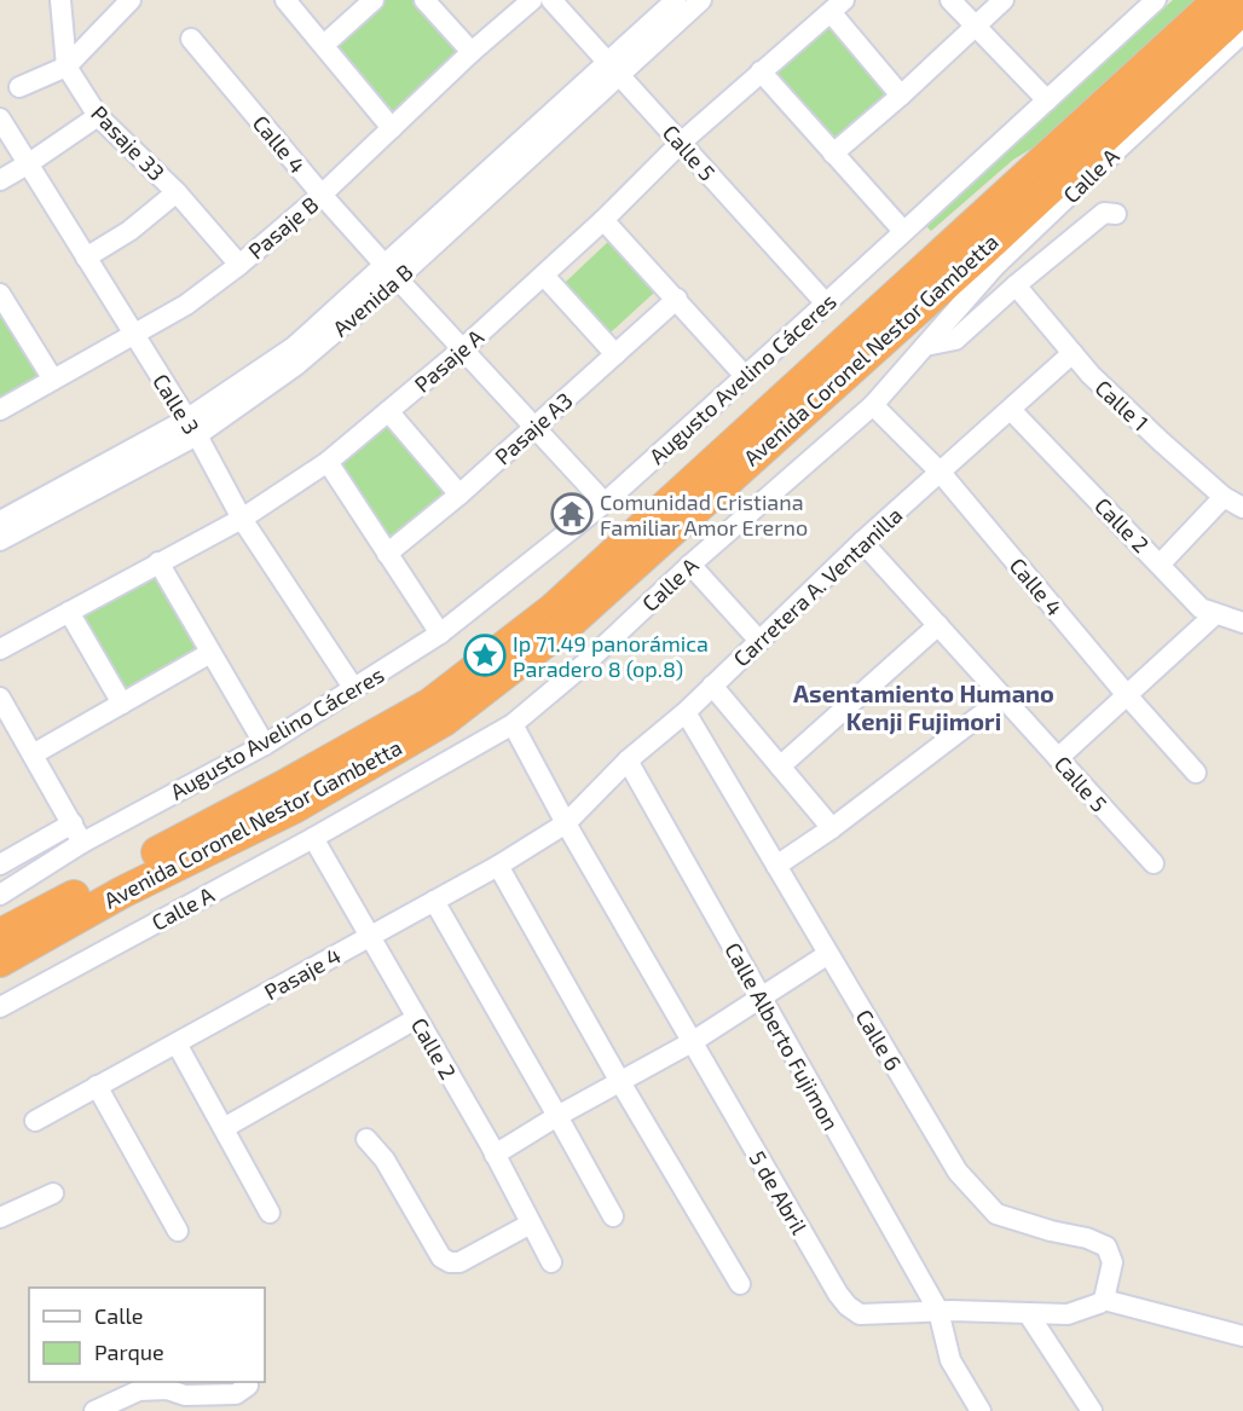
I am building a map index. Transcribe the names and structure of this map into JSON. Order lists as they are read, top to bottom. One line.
{"streets":{"highway":["Avenida Coronel Nestor Gambetta"],"street":["Pasaje 33","Calle 4","Calle 5","Calle A","Pasaje B","Avenida B","Pasaje A","Augusto Avelino Cáceres","Calle 3","Calle 1","Pasaje A3","Calle 2","Carretera A. Ventanilla","Pasaje 4","Calle Alberto Fujimon","Calle 6","5 de Abril"]},"crossings":[["Pasaje 33","Pasaje B"],["Calle 4","Calle A"],["Calle 4","Pasaje B"],["Calle 4","Avenida B"],["Calle 4","Pasaje A"],["Calle 4","Augusto Avelino Cáceres"],["Calle 4","Pasaje A3"],["Calle 4","Carretera A. Ventanilla"],["Calle 5","Avenida B"],["Calle 5","Pasaje A"],["Calle 5","Augusto Avelino Cáceres"],["Calle 5","Carretera A. Ventanilla"],["Calle A","Calle 2"],["Calle A","5 de Abril"],["Pasaje B","Calle 3"],["Avenida B","Calle 3"],["Pasaje A","Calle 3"],["Augusto Avelino Cáceres","Calle 3"],["Calle 1","Carretera A. Ventanilla"],["Calle 2","Carretera A. Ventanilla"],["Calle 2","Pasaje 4"],["Carretera A. Ventanilla","Pasaje 4"],["Carretera A. Ventanilla","Calle Alberto Fujimon"],["Carretera A. Ventanilla","Calle 6"],["Carretera A. Ventanilla","5 de Abril"],["Pasaje 4","5 de Abril"],["Calle Alberto Fujimon","5 de Abril"],["Calle 6","5 de Abril"]],"districts":["Asentamiento Humano Kenji Fujimori"],"places":{"temple":["Comunidad Cristiana Familiar Amor Ererno"],"place":["Ip 71.49 panorámica Paradero 8 (op.8)"]},"legend":["Calle","Parque"]}
